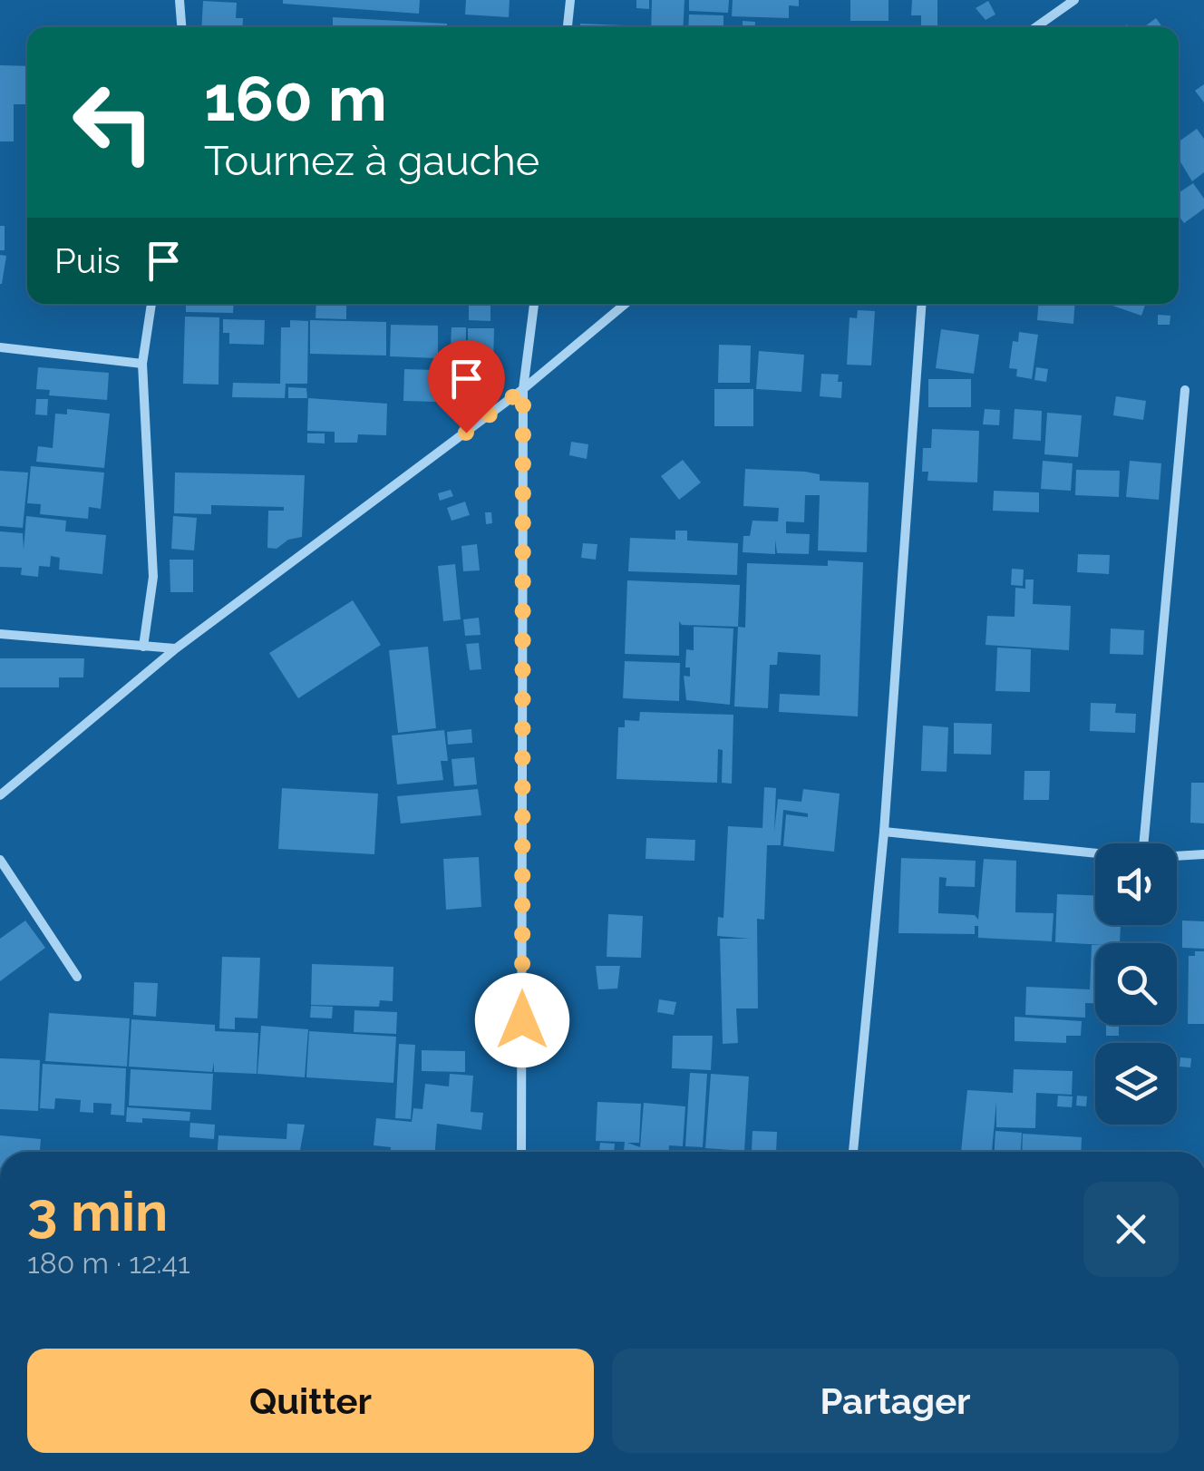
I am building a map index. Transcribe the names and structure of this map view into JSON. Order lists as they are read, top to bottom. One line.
{"page":{"turn":["160 m","Tournez à gauche"],"then":"Puis","heading":["3 min","180 m · 12:41"],"buttons":["Quitter","Partager"]}}
